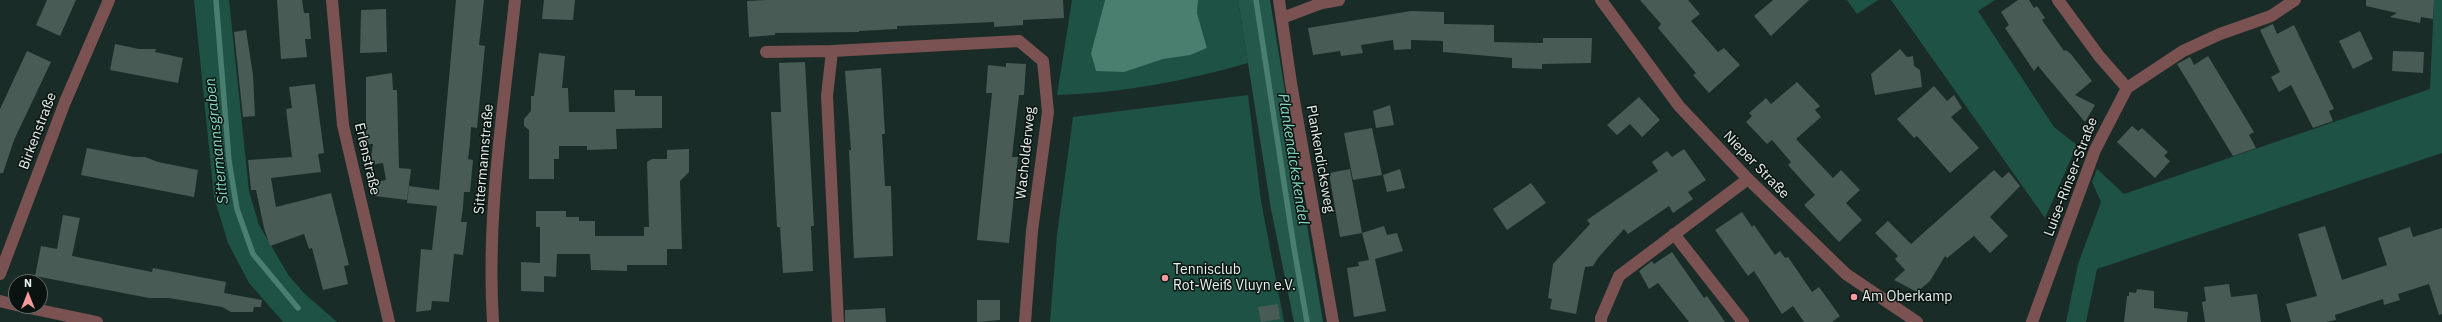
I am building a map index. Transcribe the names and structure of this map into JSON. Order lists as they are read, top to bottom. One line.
{"streets":{"street":["Birkenstraße","Wacholderweg","Erlenstraße","Sittermannstraße","Plankendicksweg","Nieper Straße","Luise-Rinser-Straße"]},"water":["Sittermannsgraben","Plankendickskendel"],"places":["Tennisclub Rot-Weiß Vluyn e.V.","Am Oberkamp"],"north":"top"}
